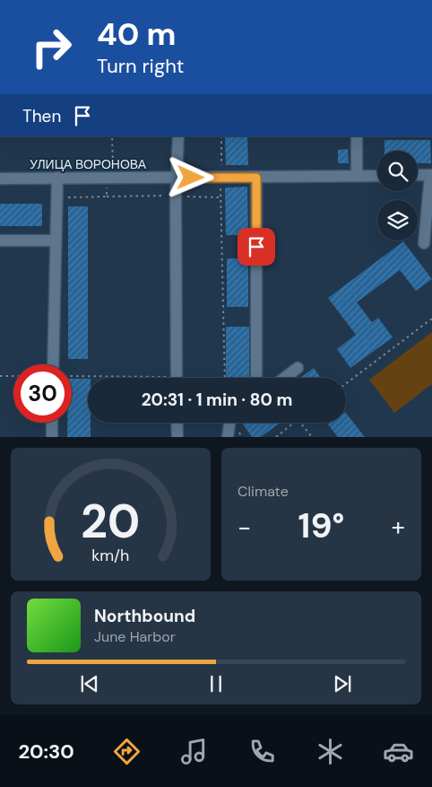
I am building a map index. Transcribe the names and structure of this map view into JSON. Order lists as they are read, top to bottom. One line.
{"streets":{"street":["УЛИЦА ВОРОНОВА"]},"page":{"turn":["40 m","Turn right"],"then":"Then","limit":"30","trip":"20:31 · 1 min · 80 m","tile":"Climate","heat":["−","19°","+"],"song":["Northbound","June Harbor"],"tabs":"20:30","gauge":["20","km/h"]}}
